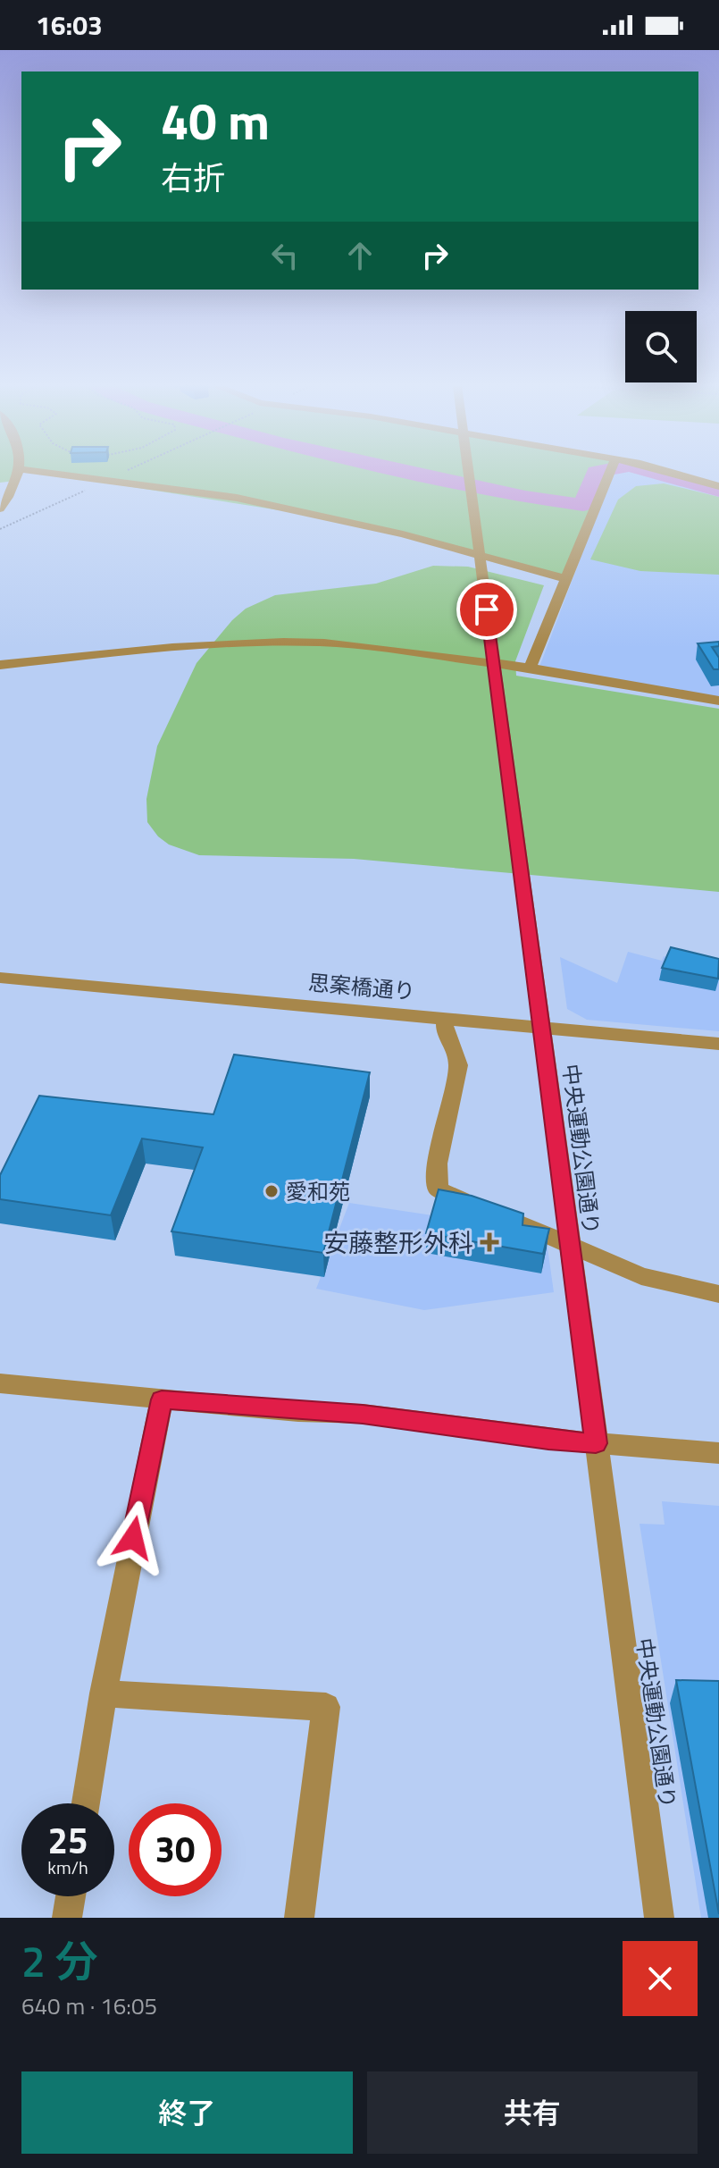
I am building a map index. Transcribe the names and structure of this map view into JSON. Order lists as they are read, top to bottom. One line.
{"streets":{"street":["思案橋通り","中央運動公園通り"]},"crossings":[["思案橋通り","中央運動公園通り"]],"places":{"other":["愛和苑"],"health":["安藤整形外科"]},"page":{"status":"16:03","turn":["40 m","右折"],"speed":"25 km/h","limit":"30","heading":["2 分","640 m · 16:05"],"buttons":["終了","共有"]}}
